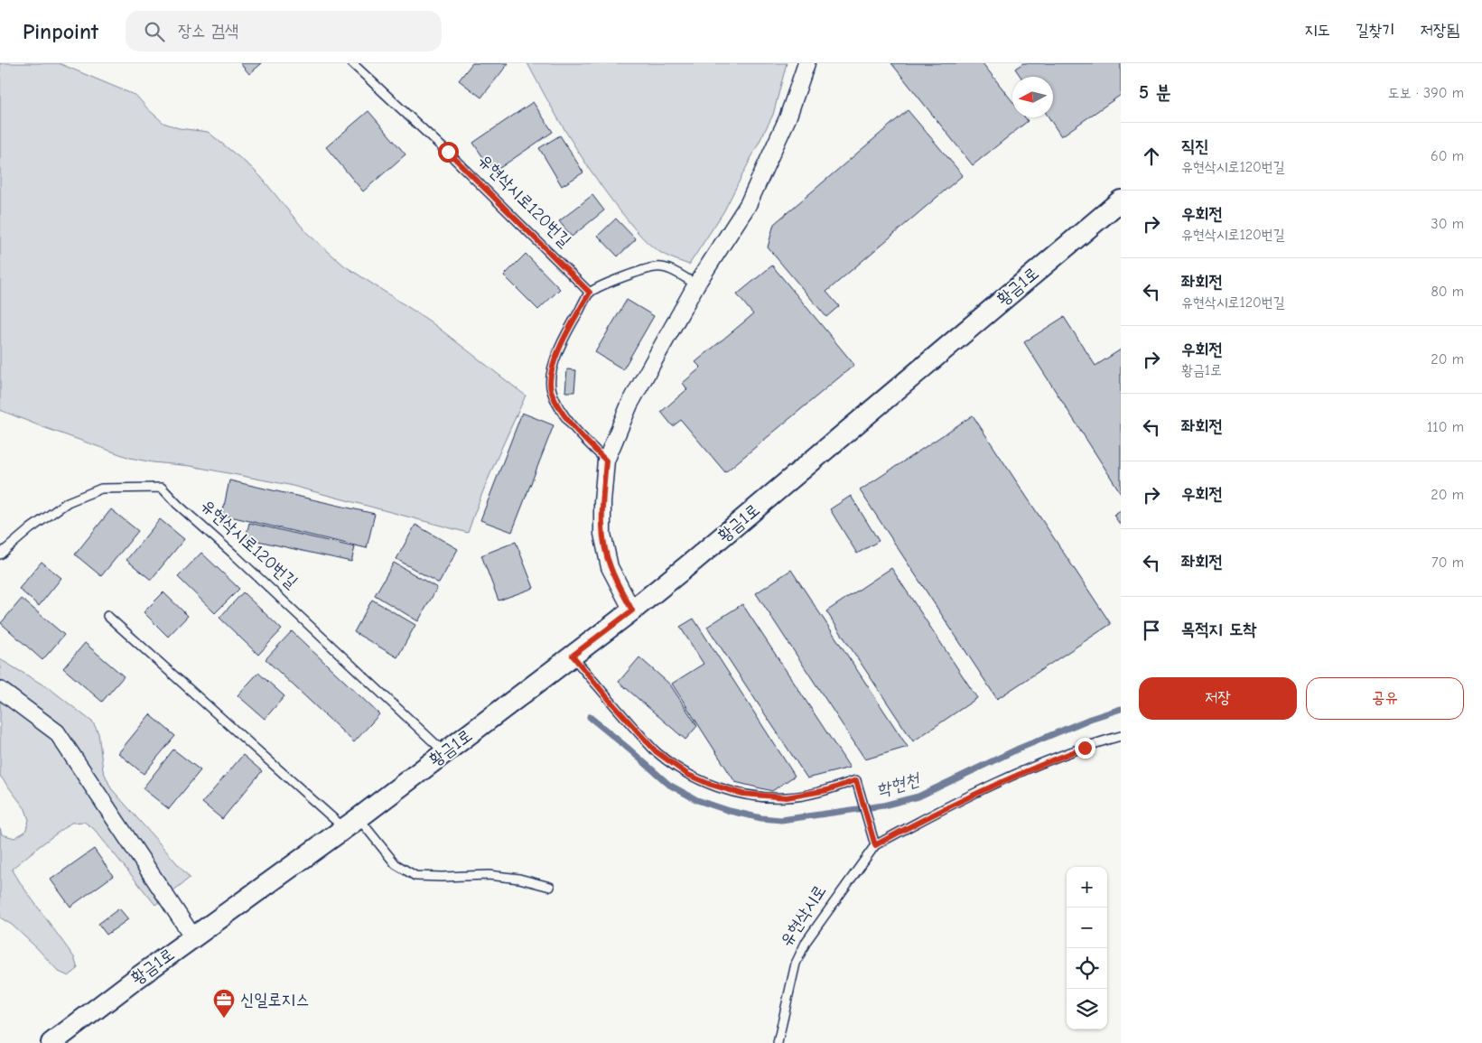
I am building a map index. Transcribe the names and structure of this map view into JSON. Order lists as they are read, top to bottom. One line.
{"streets":{"street":["황금1로"],"lane":["유현삭시로120번길","유현삭시로"]},"crossings":[["유현삭시로120번길","황금1로"]],"water":["학현천"],"places":{"office":["신일로지스"]},"north":"left","page":{"header":"Pinpoint","search":"장소 검색","nav":["지도","길찾기","저장됨"],"heading":["5 분","도보 · 390 m"],"list":[["직진","유현삭시로120번길","60 m"],["우회전","유현삭시로120번길","30 m"],["좌회전","유현삭시로120번길","80 m"],["우회전","황금1로","20 m"],["좌회전","110 m"],["우회전","20 m"],["좌회전","70 m"],"목적지 도착"],"buttons":["저장","공유"],"map_buttons":["+","−"]}}
